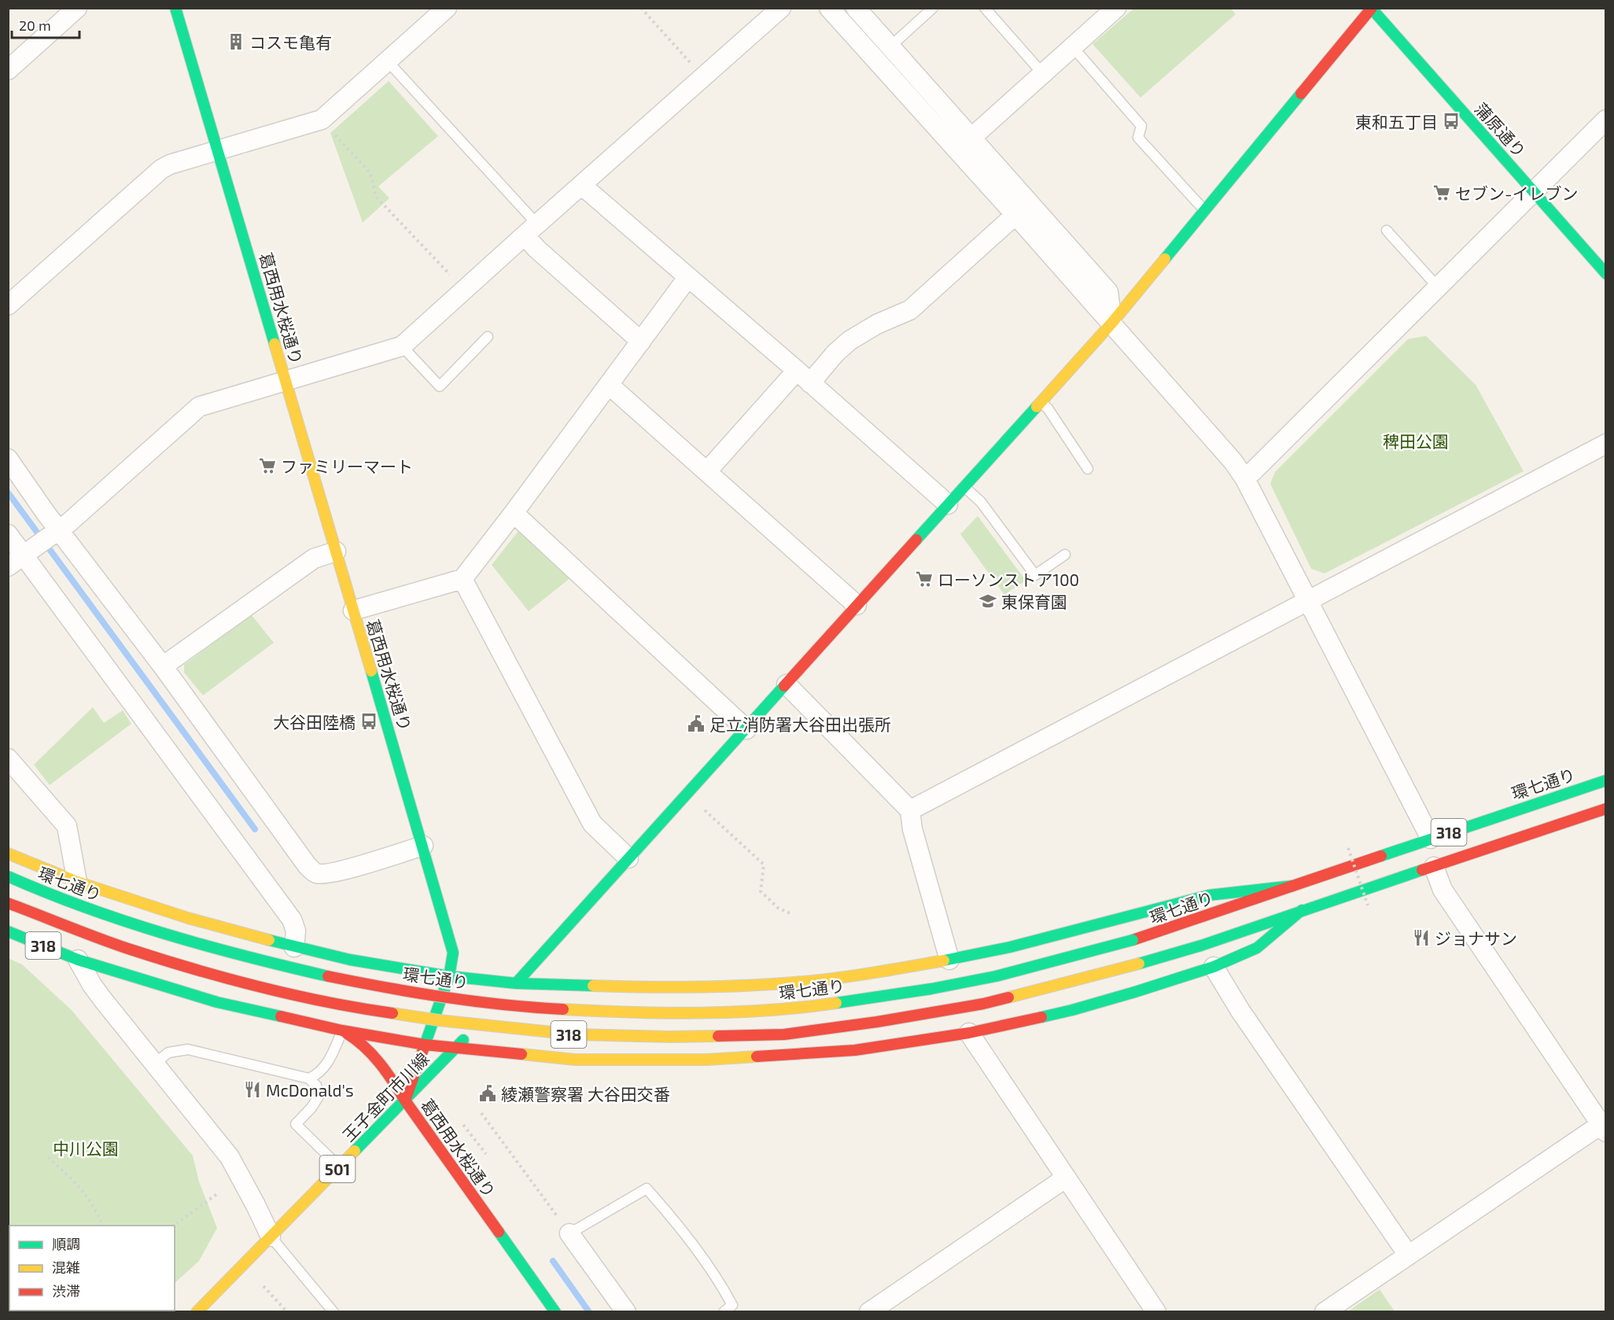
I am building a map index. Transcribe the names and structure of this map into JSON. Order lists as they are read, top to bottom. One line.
{"streets":{"main road":["蒲原通り","葛西用水桜通り","環七通り","318","王子金町市川線","501"]},"crossings":[["蒲原通り","王子金町市川線"],["葛西用水桜通り","318"],["葛西用水桜通り","王子金町市川線"],["環七通り","318"],["318","王子金町市川線"]],"parks":["稗田公園","中川公園"],"places":{"building":["コスモ亀有"],"bus stop":["東和五丁目","大谷田陸橋"],"supermarket":["セブン-イレブン","ファミリーマート","ローソンストア100"],"school or university":["東保育園"],"public building":["足立消防署大谷田出張所","綾瀬警察署 大谷田交番"],"restaurant":["ジョナサン","McDonald's"]},"legend":["順調","混雑","渋滞"],"scale_bar":"20 m"}
